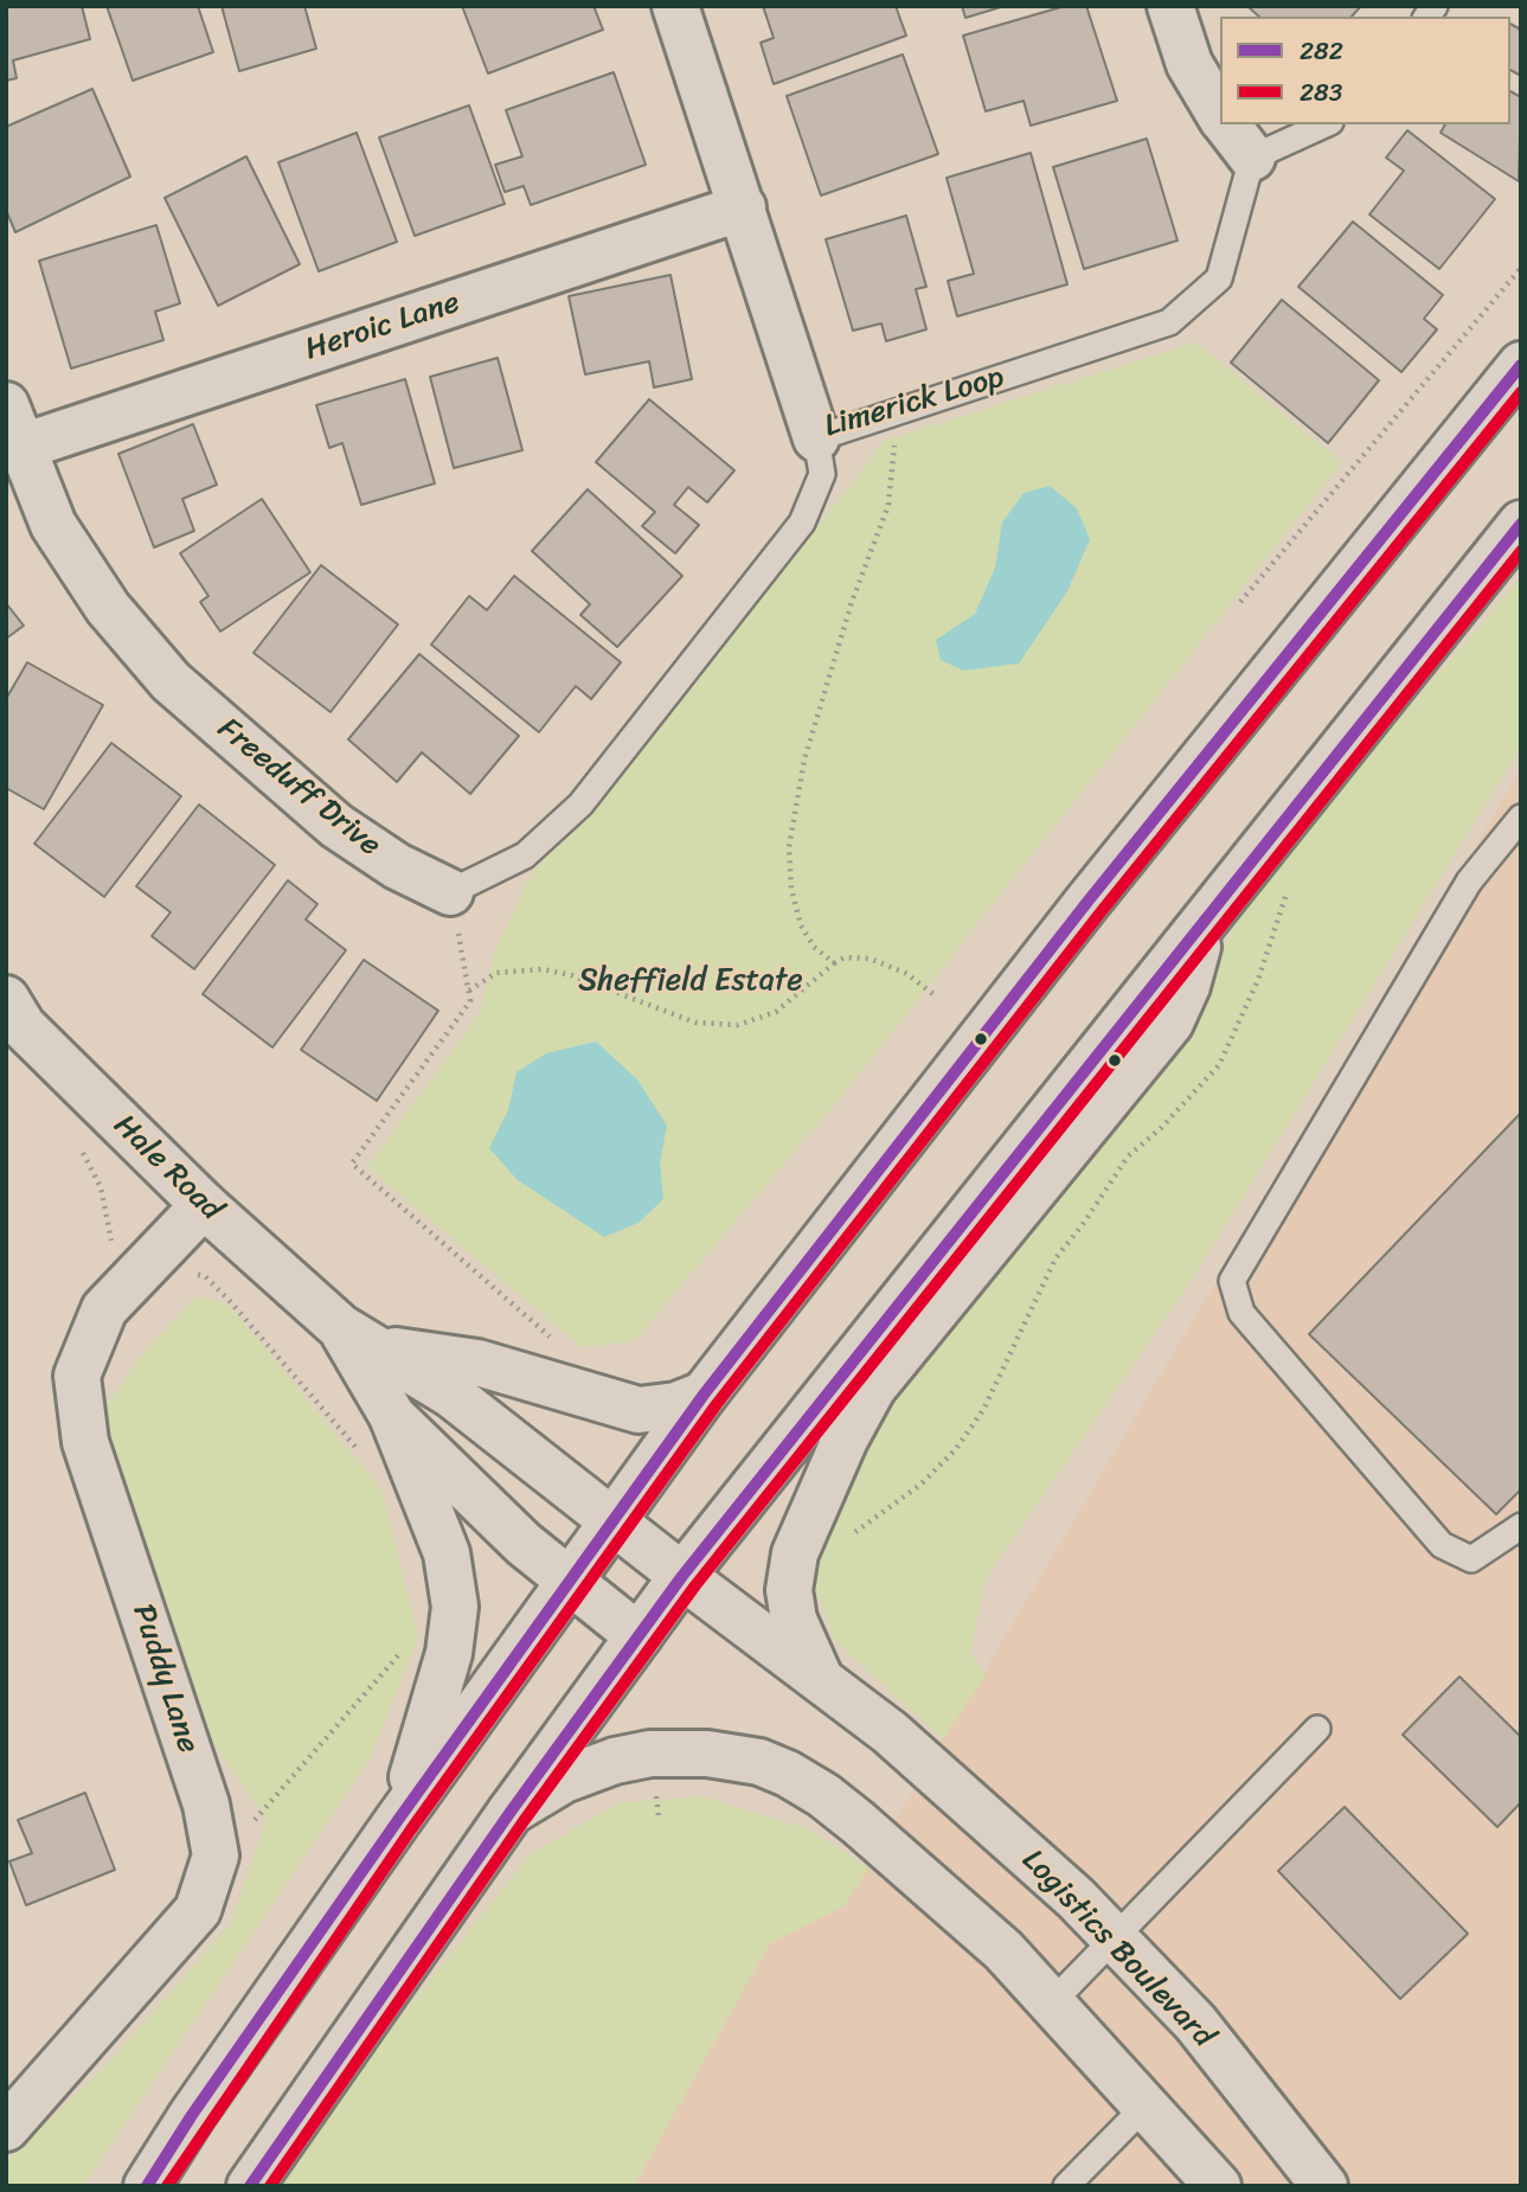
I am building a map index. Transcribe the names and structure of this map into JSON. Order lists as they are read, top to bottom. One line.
{"streets":{"main road":["Heroic Lane","Limerick Loop","Freeduff Drive","Hale Road","Puddy Lane","Logistics Boulevard"]},"crossings":[["Heroic Lane","Limerick Loop"],["Heroic Lane","Freeduff Drive"],["Hale Road","Puddy Lane"],["Hale Road","Logistics Boulevard"]],"parks":["Sheffield Estate"],"lines":["transit line 282","transit line 283"],"legend":["282","283"]}
